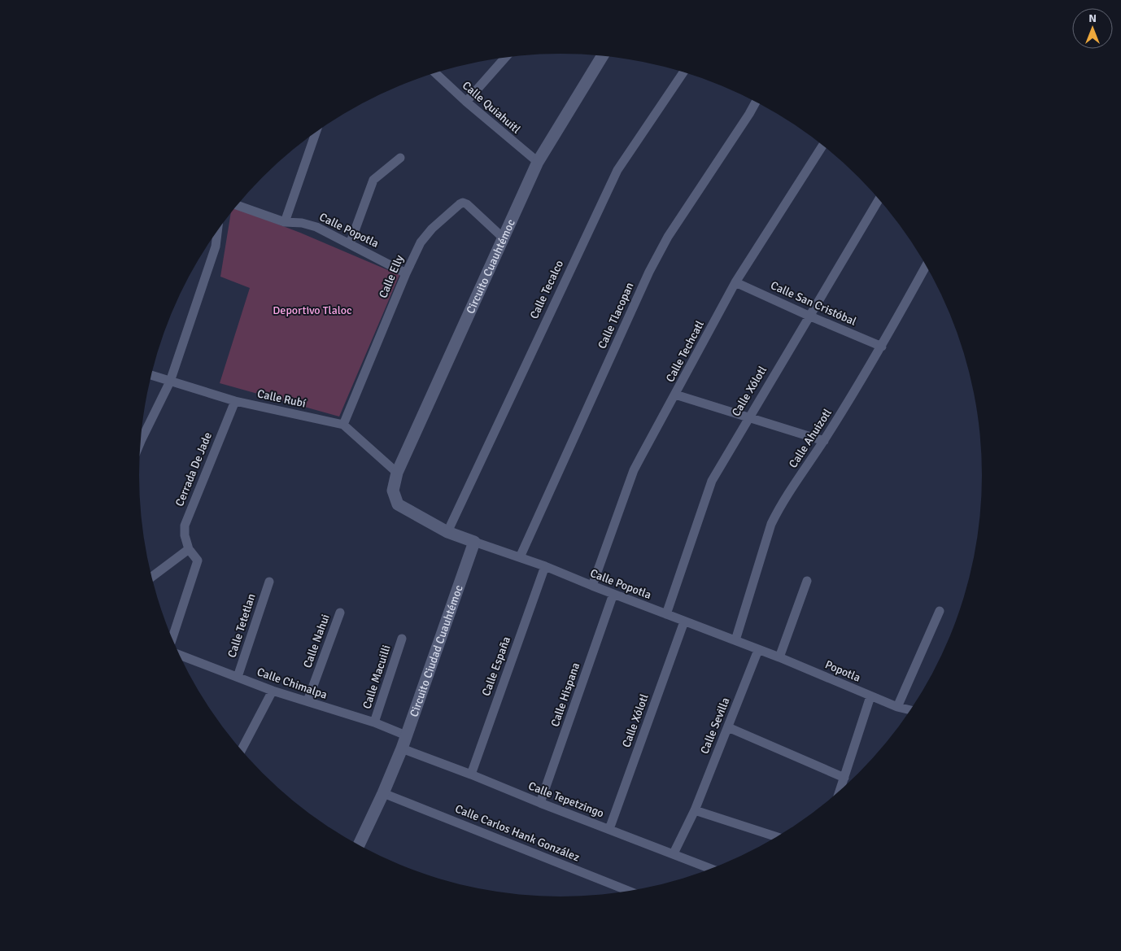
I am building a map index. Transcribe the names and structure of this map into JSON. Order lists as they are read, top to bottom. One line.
{"streets":{"street":["Calle Quiahuitl","Calle Popotla","Circuito Cuauhtémoc","Calle Elly","Calle Tecalco","Calle San Cristóbal","Calle Tlacopan","Calle Techcatl","Calle Xólotl","Calle Rubí","Calle Ahuizotl","Cerrada De Jade","Calle Tetetlan","Calle Nahui","Circuito Ciudad Cuauhtémoc","Calle España","Popotla","Calle Macuilli","Calle Chimalpa","Calle Hispana","Calle Sevilla","Calle Tepetzingo","Calle Carlos Hank González"]},"crossings":[["Calle Quiahuitl","Circuito Cuauhtémoc"],["Calle Popotla","Calle Elly"],["Calle Popotla","Calle Tlacopan"],["Calle Popotla","Calle Techcatl"],["Calle Popotla","Calle Xólotl"],["Calle Popotla","Calle Ahuizotl"],["Calle Popotla","Circuito Ciudad Cuauhtémoc"],["Calle Popotla","Calle España"],["Calle Popotla","Popotla"],["Calle Popotla","Calle Hispana"],["Calle Popotla","Calle Sevilla"],["Circuito Cuauhtémoc","Calle Elly"],["Circuito Cuauhtémoc","Calle Tecalco"],["Circuito Cuauhtémoc","Calle Rubí"],["Calle Elly","Calle Rubí"],["Calle San Cristóbal","Calle Techcatl"],["Calle San Cristóbal","Calle Xólotl"],["Calle San Cristóbal","Calle Ahuizotl"],["Calle Xólotl","Calle Tepetzingo"],["Calle Rubí","Cerrada De Jade"],["Calle Tetetlan","Calle Chimalpa"],["Calle Nahui","Calle Chimalpa"],["Circuito Ciudad Cuauhtémoc","Calle Chimalpa"],["Circuito Ciudad Cuauhtémoc","Calle Tepetzingo"],["Circuito Ciudad Cuauhtémoc","Calle Carlos Hank González"],["Calle España","Calle Tepetzingo"],["Popotla","Calle Sevilla"],["Calle Macuilli","Calle Chimalpa"],["Calle Hispana","Calle Tepetzingo"],["Calle Sevilla","Calle Tepetzingo"]],"parks":["Deportivo Tlaloc"],"north":"top"}
